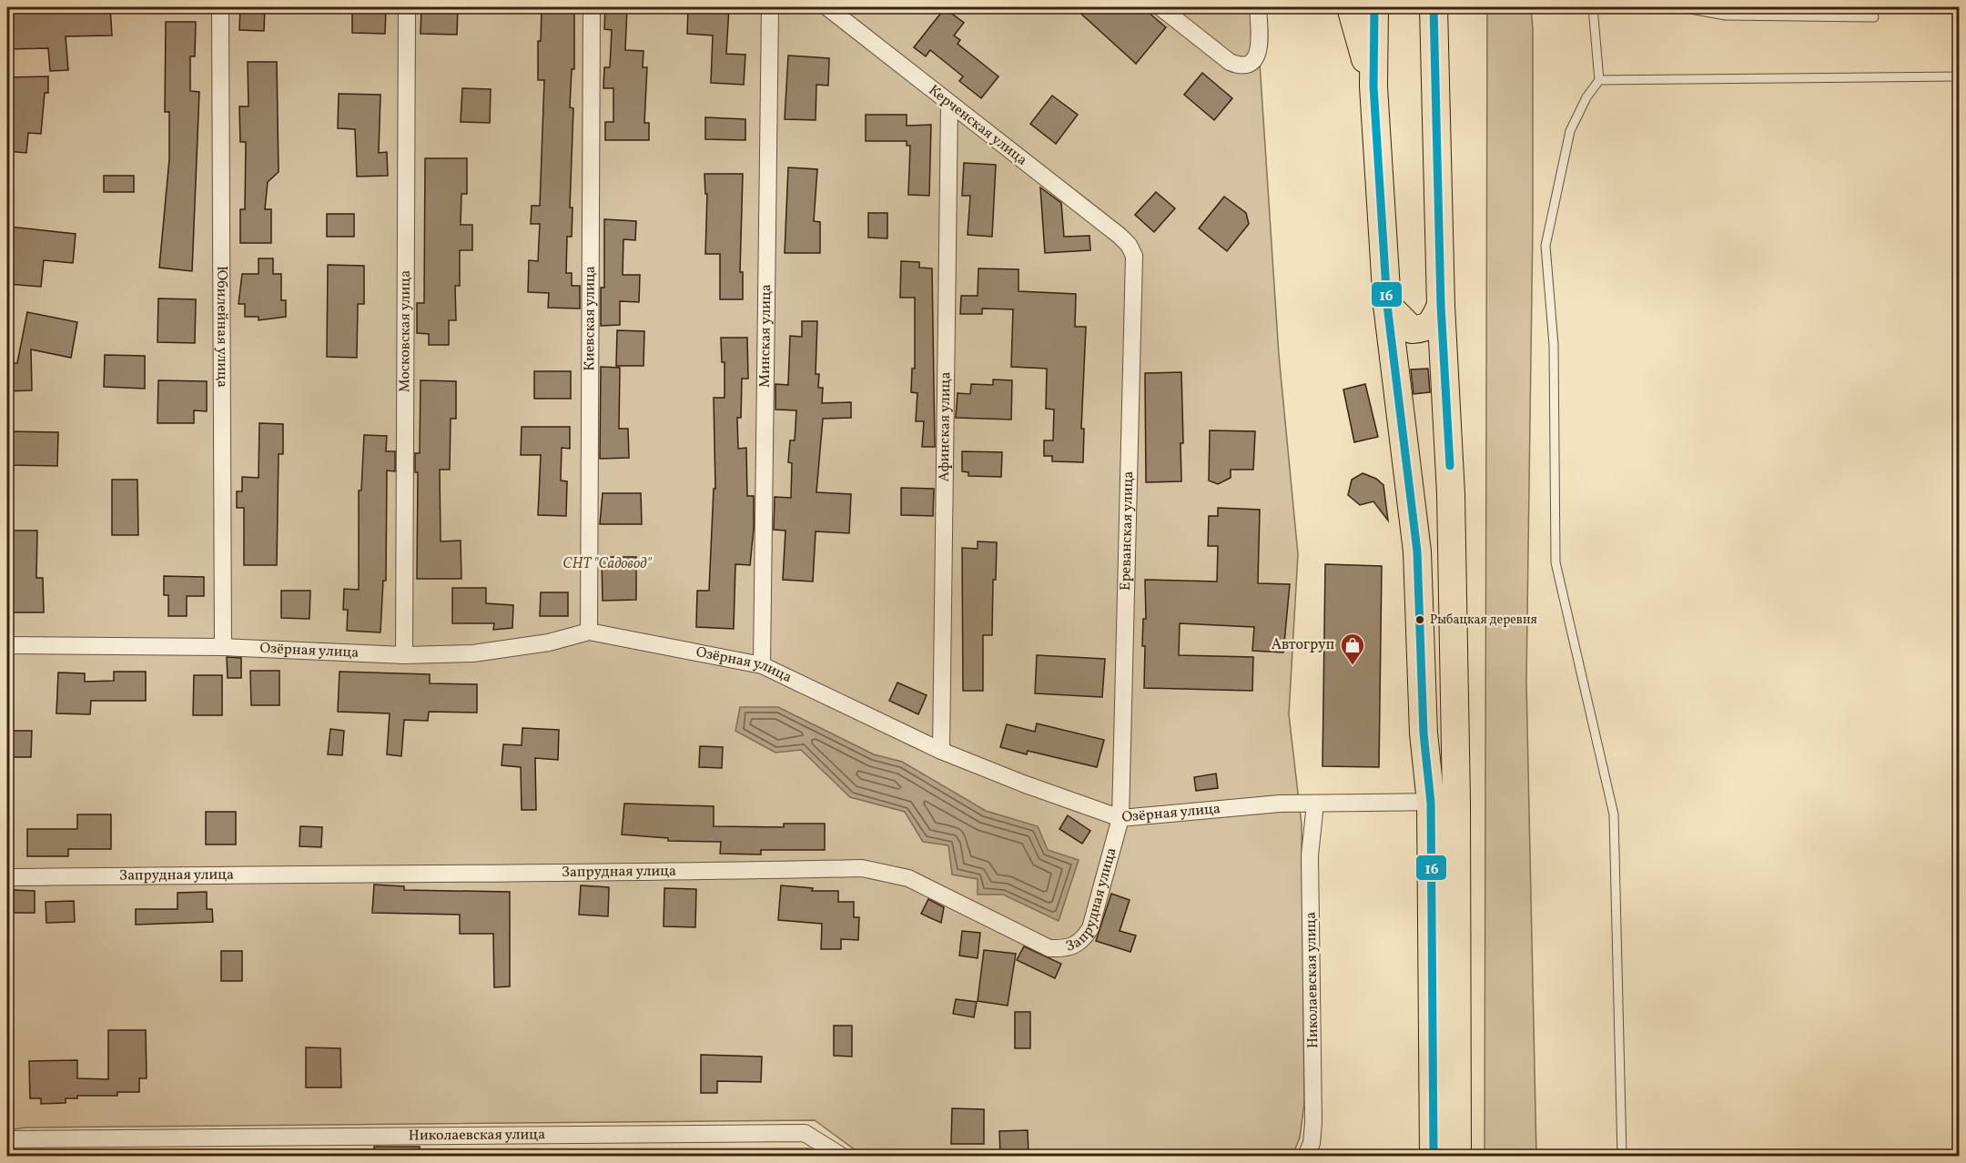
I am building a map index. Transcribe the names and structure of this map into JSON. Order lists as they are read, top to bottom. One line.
{"streets":{"street":["Керченская улица","Киевская улица","Юбилейная улица","Московская улица","Минская улица","Афинская улица","Ереванская улица","Озёрная улица","Запрудная улица","Николаевская улица"]},"crossings":[["Керченская улица","Афинская улица"],["Керченская улица","Ереванская улица"],["Киевская улица","Озёрная улица"],["Юбилейная улица","Озёрная улица"],["Московская улица","Озёрная улица"],["Минская улица","Озёрная улица"],["Афинская улица","Озёрная улица"],["Ереванская улица","Озёрная улица"],["Ереванская улица","Запрудная улица"],["Озёрная улица","Запрудная улица"],["Озёрная улица","Николаевская улица"]],"parks":["СНТ \"Садовод\""],"places":{"other":["Рыбацкая деревня"],"shop":["Автогруп"]},"lines":["transit line 16"]}
